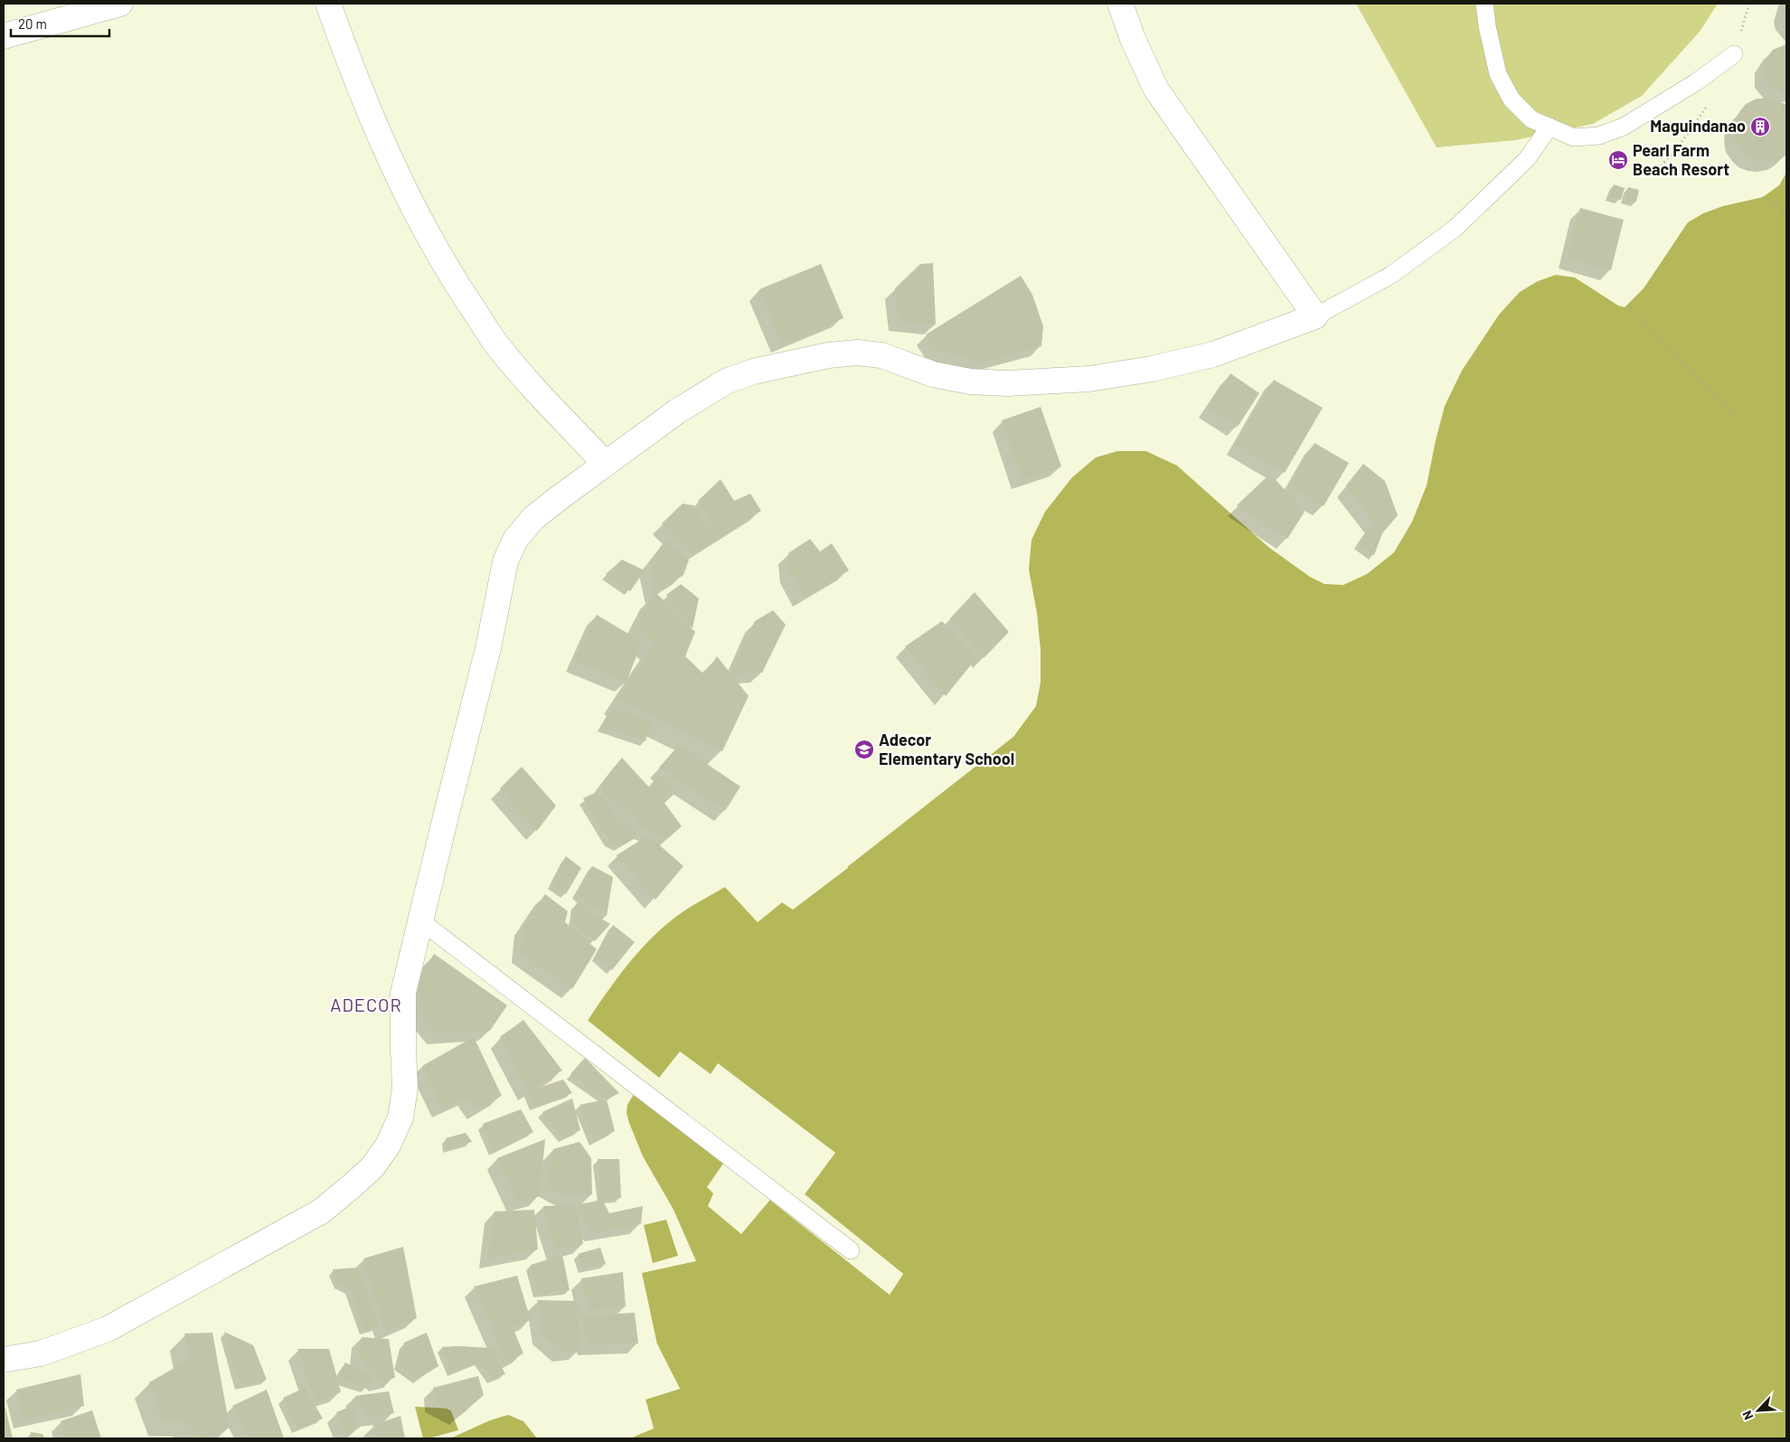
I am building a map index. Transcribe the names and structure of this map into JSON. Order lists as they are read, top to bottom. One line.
{"districts":["ADECOR"],"places":{"building":["Maguindanao"],"hotel":["Pearl Farm Beach Resort"],"school or university":["Adecor Elementary School"]},"scale_bar":"20 m","north":"bottom left"}
